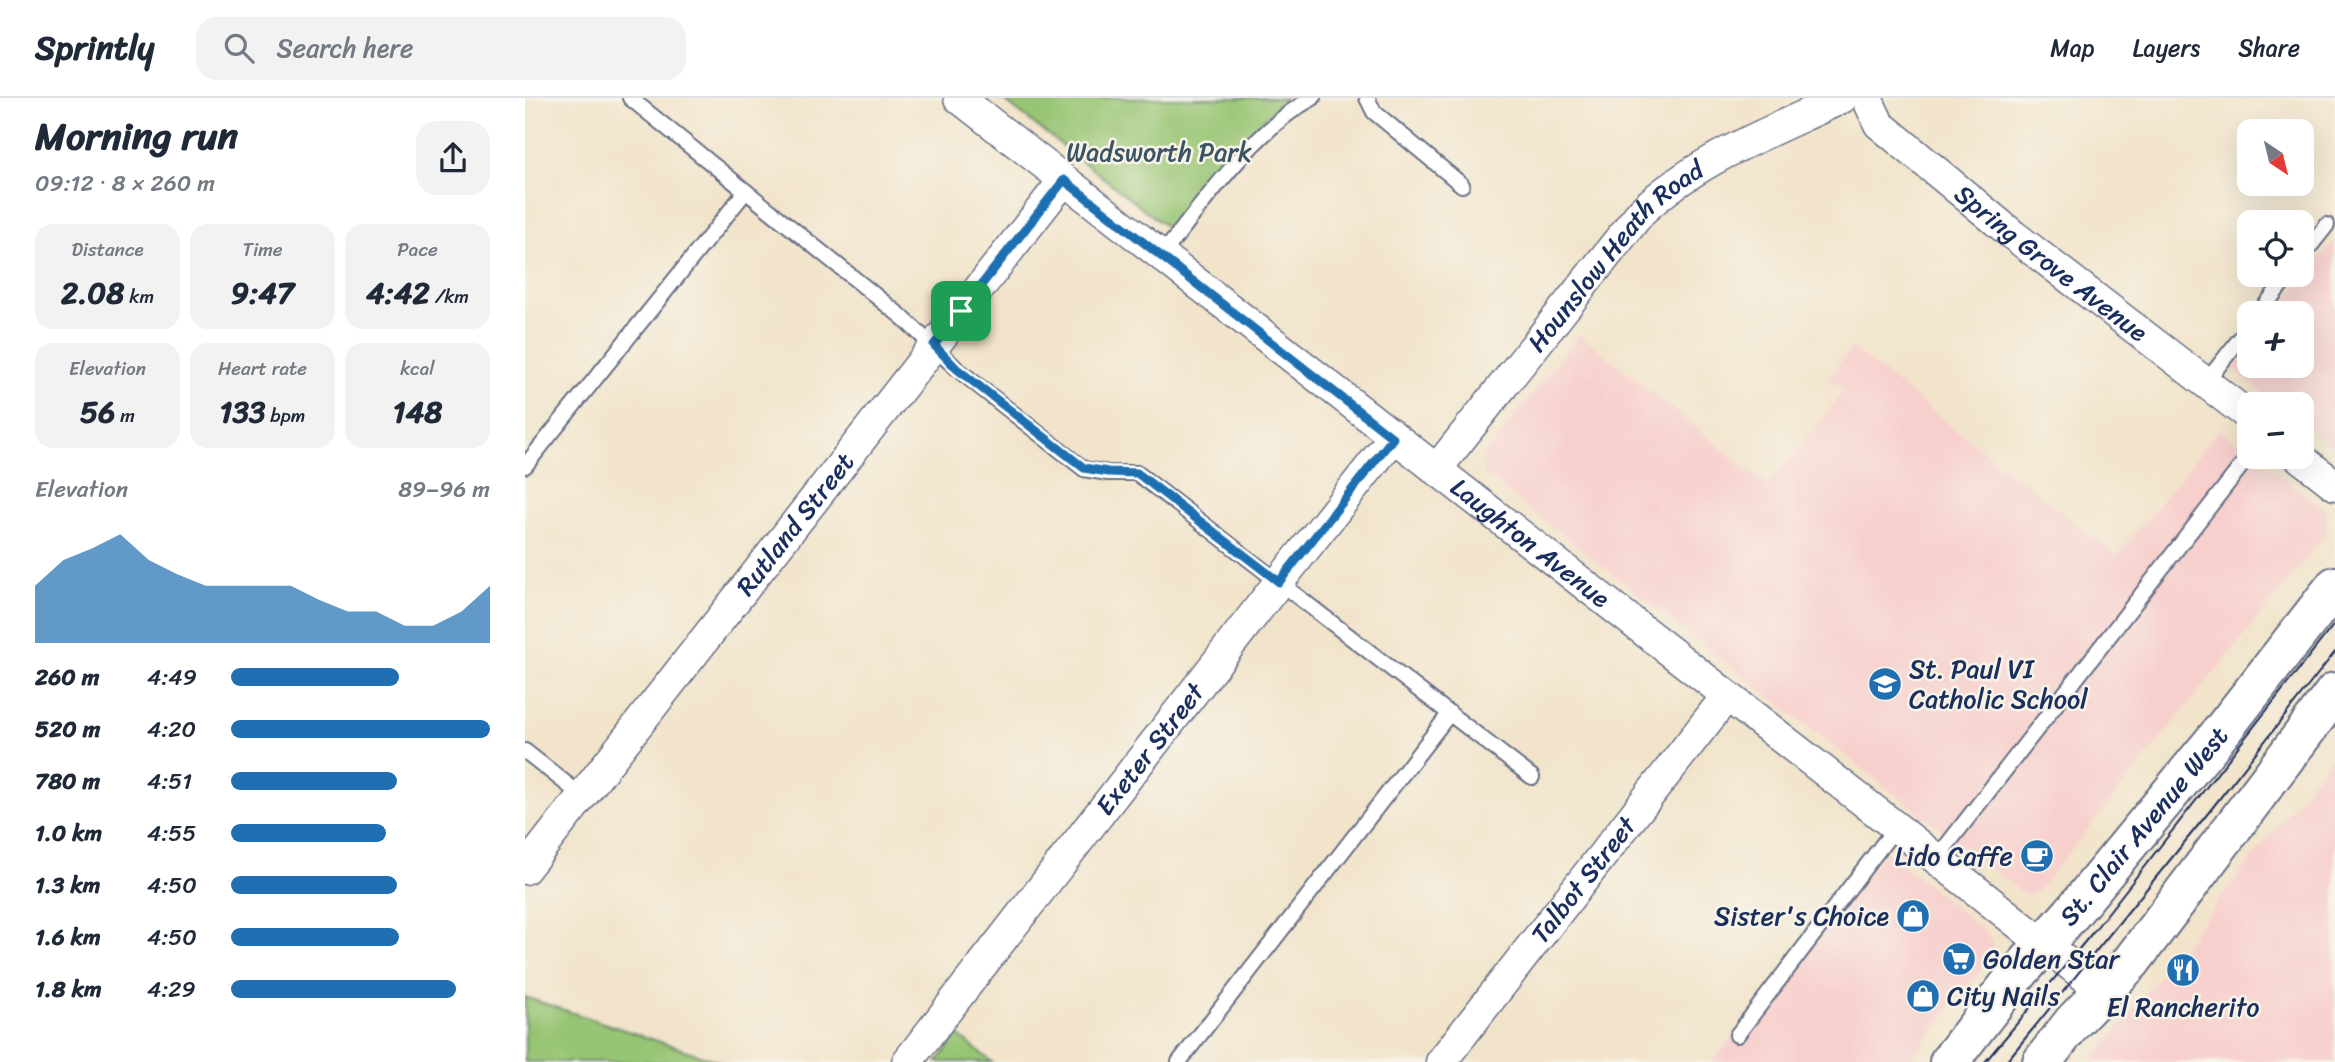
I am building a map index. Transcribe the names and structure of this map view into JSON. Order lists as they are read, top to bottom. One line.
{"streets":{"main road":["St. Clair Avenue West"],"street":["Hounslow Heath Road","Spring Grove Avenue","Rutland Street","Laughton Avenue","Exeter Street","Talbot Street"]},"crossings":[["Hounslow Heath Road","Laughton Avenue"],["Rutland Street","Laughton Avenue"],["Laughton Avenue","Exeter Street"],["Laughton Avenue","St. Clair Avenue West"],["Laughton Avenue","Talbot Street"]],"parks":["Wadsworth Park"],"places":{"school or university":["St. Paul VI Catholic School"],"cafe":["Lido Caffe"],"shop":["Sister's Choice","City Nails"],"supermarket":["Golden Star"],"restaurant":["El Rancherito"]},"north":"bottom right","page":{"header":"Sprintly","search":"Search here","nav":["Map","Layers","Share"],"heading":["Morning run","09:12 · 8 × 260 m"],"map_buttons":["+","−"],"stats":[["Distance","2.08 km"],["Time","9:47"],["Pace","4:42 /km"],["Elevation","56 m"],["Heart rate","133 bpm"],["kcal","148"]],"chart":["Elevation","89–96 m"],"list":[{"name":"260 m","note":"4:49"},{"name":"520 m","note":"4:20"},{"name":"780 m","note":"4:51"},{"name":"1.0 km","note":"4:55"},{"name":"1.3 km","note":"4:50"},{"name":"1.6 km","note":"4:50"},{"name":"1.8 km","note":"4:29"}]}}
